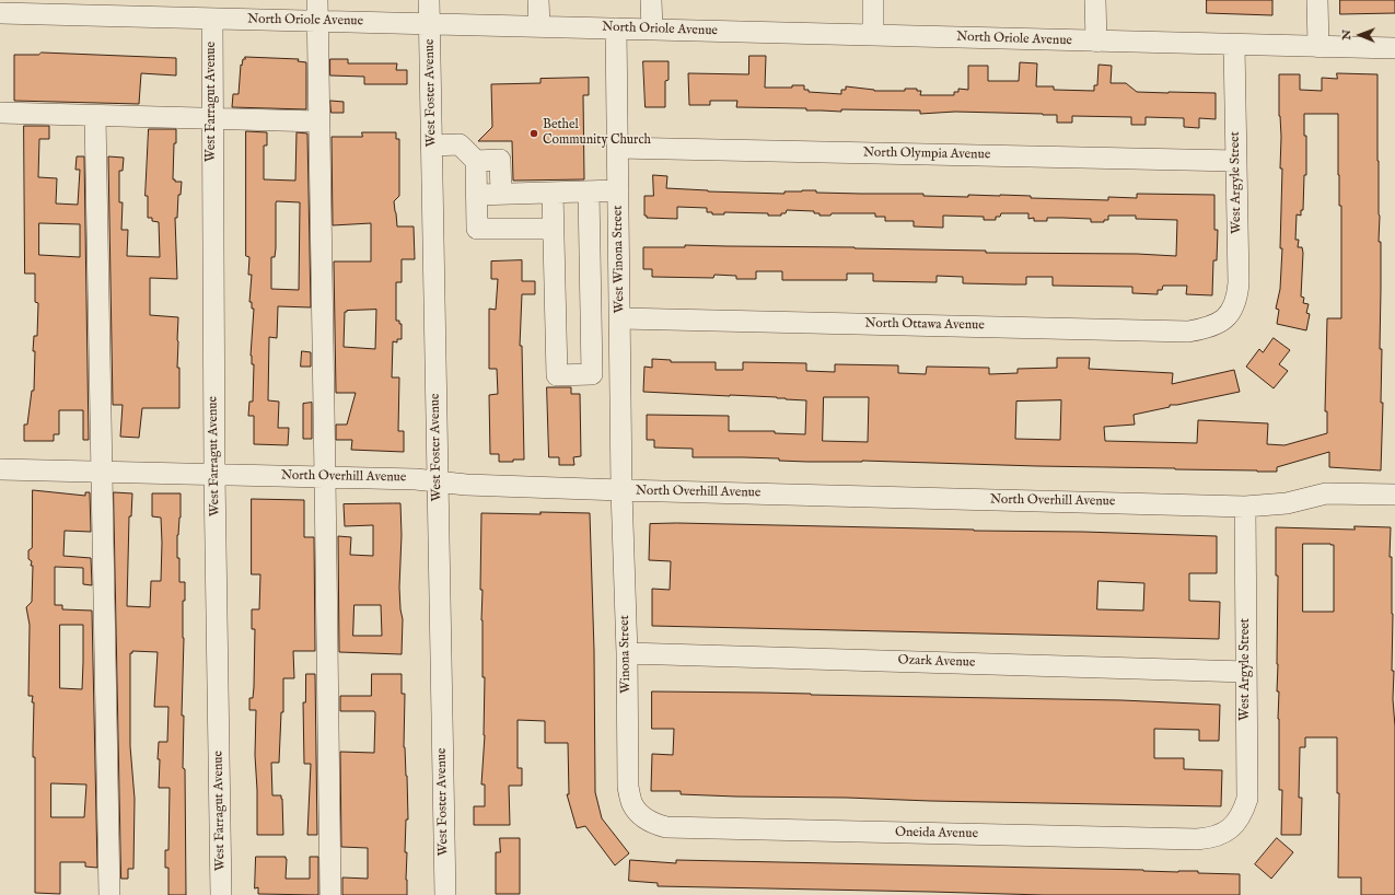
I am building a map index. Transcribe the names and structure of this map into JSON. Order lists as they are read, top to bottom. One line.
{"streets":{"street":["North Oriole Avenue","West Foster Avenue","West Farragut Avenue","North Olympia Avenue","West Argyle Street","West Winona Street","North Ottawa Avenue","North Overhill Avenue","Winona Street","Ozark Avenue","Oneida Avenue"]},"crossings":[["North Oriole Avenue","West Foster Avenue"],["North Oriole Avenue","West Farragut Avenue"],["North Oriole Avenue","West Argyle Street"],["North Oriole Avenue","West Winona Street"],["West Foster Avenue","North Overhill Avenue"],["West Farragut Avenue","North Overhill Avenue"],["North Olympia Avenue","West Argyle Street"],["North Olympia Avenue","West Winona Street"],["West Argyle Street","North Ottawa Avenue"],["West Argyle Street","North Overhill Avenue"],["West Argyle Street","Ozark Avenue"],["West Argyle Street","Oneida Avenue"],["West Winona Street","North Ottawa Avenue"],["West Winona Street","North Overhill Avenue"],["West Winona Street","Winona Street"],["North Overhill Avenue","Winona Street"],["Winona Street","Ozark Avenue"],["Winona Street","Oneida Avenue"]],"places":["Bethel Community Church"],"north":"left"}
